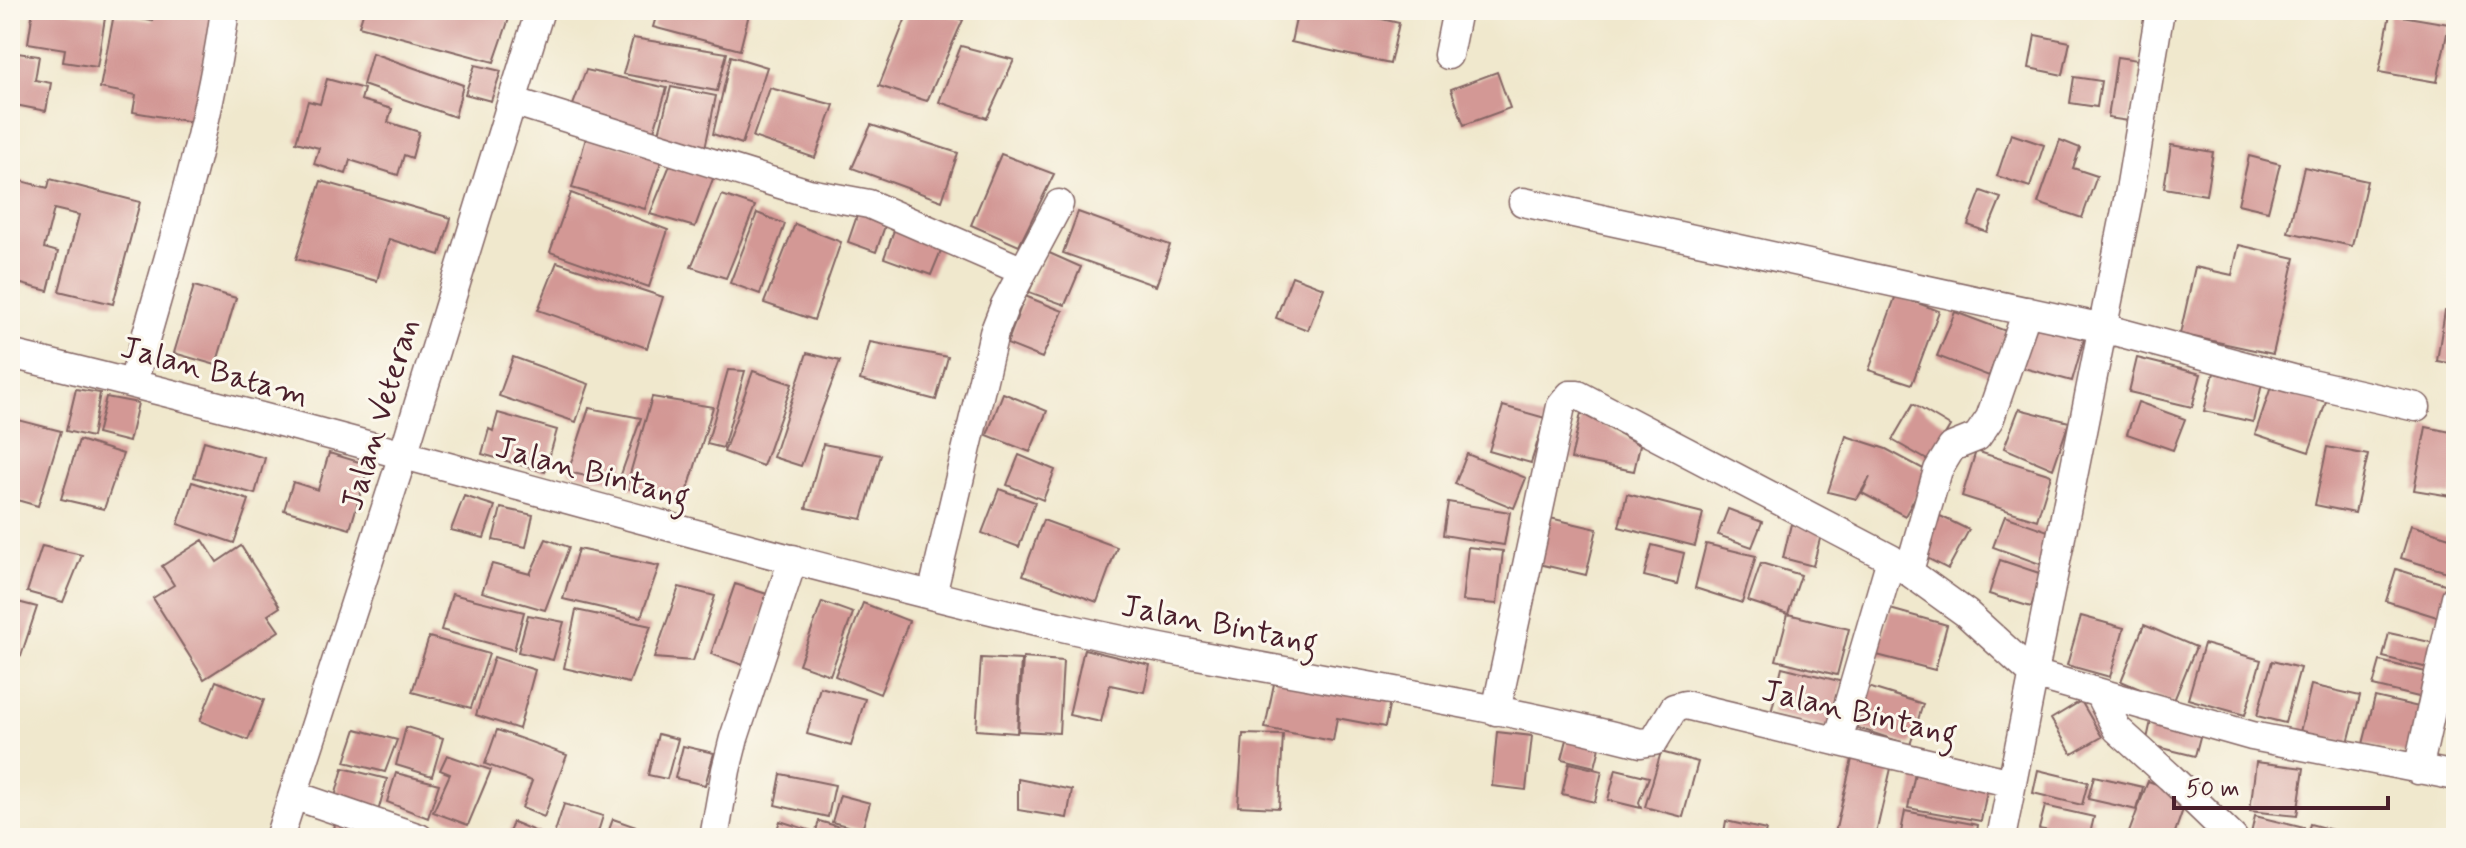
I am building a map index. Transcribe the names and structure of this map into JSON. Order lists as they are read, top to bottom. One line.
{"streets":{"street":["Jalan Batam","Jalan Veteran","Jalan Bintang"]},"crossings":[["Jalan Batam","Jalan Veteran"],["Jalan Batam","Jalan Bintang"],["Jalan Veteran","Jalan Bintang"]],"scale_bar":"50 m"}
